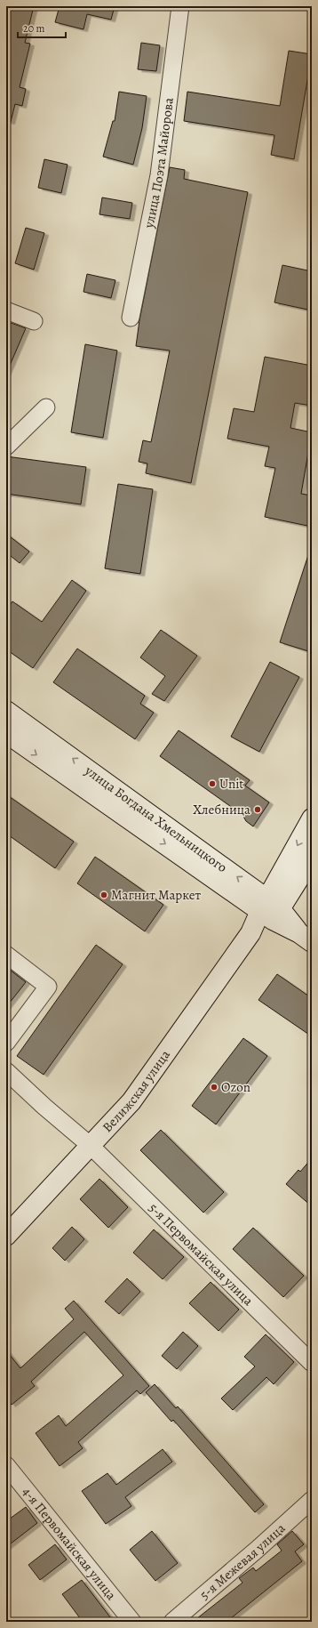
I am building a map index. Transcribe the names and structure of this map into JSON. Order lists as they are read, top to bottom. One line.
{"streets":{"main road":["улица Богдана Хмельницкого","Велижская улица"],"street":["улица Поэта Майорова","5-я Первомайская улица","4-я Первомайская улица","5-я Межевая улица"]},"crossings":[["улица Богдана Хмельницкого","Велижская улица"],["Велижская улица","5-я Первомайская улица"]],"places":["Unit","Хлебница","Магнит Маркет","Ozon"],"scale_bar":"20 m"}
